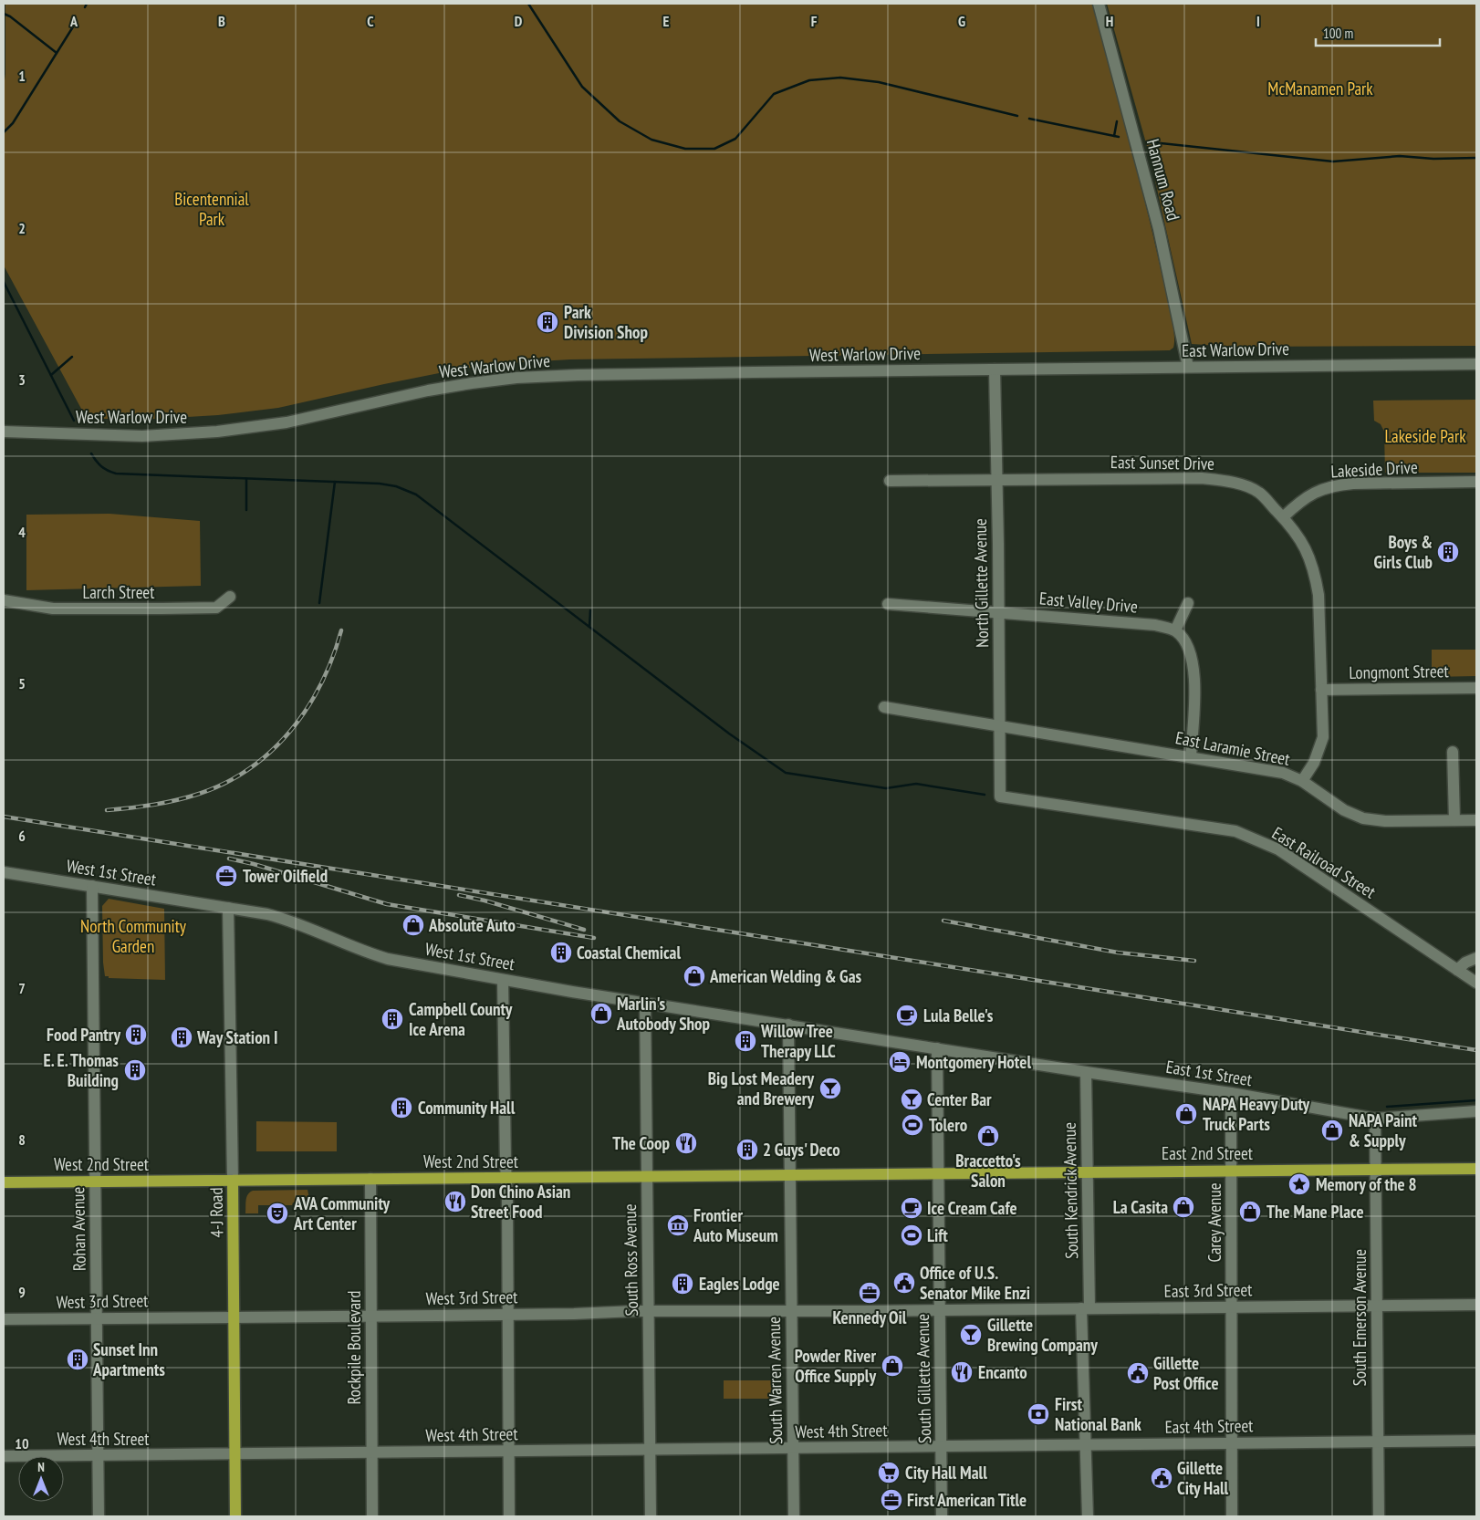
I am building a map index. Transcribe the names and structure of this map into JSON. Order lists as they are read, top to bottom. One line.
{"streets":{"main road":["East 2nd Street","West 2nd Street","4-J Road"],"street":["Hannum Road","East Warlow Drive","West Warlow Drive","East Sunset Drive","Lakeside Drive","North Gillette Avenue","Larch Street","East Valley Drive","Longmont Street","East Laramie Street","East Railroad Street","West 1st Street","East 1st Street","South Kendrick Avenue","Carey Avenue","Rohan Avenue","South Ross Avenue","East 3rd Street","West 3rd Street","South Emerson Avenue","Rockpile Boulevard","South Gillette Avenue","South Warren Avenue","East 4th Street","West 4th Street"]},"crossings":[["Hannum Road","East Warlow Drive"],["East Warlow Drive","West Warlow Drive"],["East Warlow Drive","North Gillette Avenue"],["West Warlow Drive","North Gillette Avenue"],["East Sunset Drive","Lakeside Drive"],["East Sunset Drive","North Gillette Avenue"],["East Sunset Drive","Longmont Street"],["East Sunset Drive","East Laramie Street"],["North Gillette Avenue","East Valley Drive"],["North Gillette Avenue","East Laramie Street"],["North Gillette Avenue","East Railroad Street"],["West 1st Street","East 1st Street"],["West 1st Street","4-J Road"],["West 1st Street","Rohan Avenue"],["West 1st Street","South Ross Avenue"],["West 1st Street","South Gillette Avenue"],["West 1st Street","South Warren Avenue"],["East 1st Street","South Kendrick Avenue"],["East 1st Street","Carey Avenue"],["East 1st Street","South Emerson Avenue"],["East 1st Street","South Gillette Avenue"],["East 2nd Street","West 2nd Street"],["East 2nd Street","South Kendrick Avenue"],["East 2nd Street","Carey Avenue"],["East 2nd Street","South Emerson Avenue"],["East 2nd Street","South Gillette Avenue"],["West 2nd Street","4-J Road"],["West 2nd Street","Rohan Avenue"],["West 2nd Street","South Ross Avenue"],["West 2nd Street","Rockpile Boulevard"],["West 2nd Street","South Gillette Avenue"],["West 2nd Street","South Warren Avenue"],["South Kendrick Avenue","East 3rd Street"],["South Kendrick Avenue","East 4th Street"],["4-J Road","West 3rd Street"],["4-J Road","West 4th Street"],["Carey Avenue","East 3rd Street"],["Carey Avenue","East 4th Street"],["Rohan Avenue","West 3rd Street"],["Rohan Avenue","West 4th Street"],["South Ross Avenue","West 3rd Street"],["South Ross Avenue","West 4th Street"],["East 3rd Street","West 3rd Street"],["East 3rd Street","South Emerson Avenue"],["East 3rd Street","South Gillette Avenue"],["West 3rd Street","Rockpile Boulevard"],["West 3rd Street","South Gillette Avenue"],["West 3rd Street","South Warren Avenue"],["South Emerson Avenue","East 4th Street"],["Rockpile Boulevard","West 4th Street"],["South Gillette Avenue","East 4th Street"],["South Gillette Avenue","West 4th Street"],["South Warren Avenue","West 4th Street"],["East 4th Street","West 4th Street"]],"parks":["McManamen Park","Bicentennial Park","Lakeside Park","North Community Garden"],"places":{"building":["Park Division Shop","Boys & Girls Club","Coastal Chemical","Campbell County Ice Arena","Food Pantry","Way Station I","Willow Tree Therapy LLC","E. E. Thomas Building","Community Hall","2 Guys' Deco","Eagles Lodge","Sunset Inn Apartments"],"office":["Tower Oilfield","Kennedy Oil","First American Title"],"shop":["Absolute Auto","American Welding & Gas","Marlin's Autobody Shop","NAPA Heavy Duty Truck Parts","NAPA Paint & Supply","Braccetto's Salon","La Casita","The Mane Place","Powder River Office Supply"],"cafe":["Lula Belle's","Ice Cream Cafe"],"hotel":["Montgomery Hotel"],"bar":["Big Lost Meadery and Brewery","Center Bar","Gillette Brewing Company"],"sports":["Tolero","Lift"],"restaurant":["The Coop","Don Chino Asian Street Food","Encanto"],"place":["Memory of the 8"],"theatre":["AVA Community Art Center"],"museum":["Frontier Auto Museum"],"public building":["Office of U.S. Senator Mike Enzi","Gillette Post Office","Gillette City Hall"],"bank":["First National Bank"],"supermarket":["City Hall Mall"]},"scale_bar":"100 m","north":"top","grid":{"columns":["A","B","C","D","E","F","G","H","I"],"rows":["1","2","3","4","5","6","7","8","9","10"]}}
